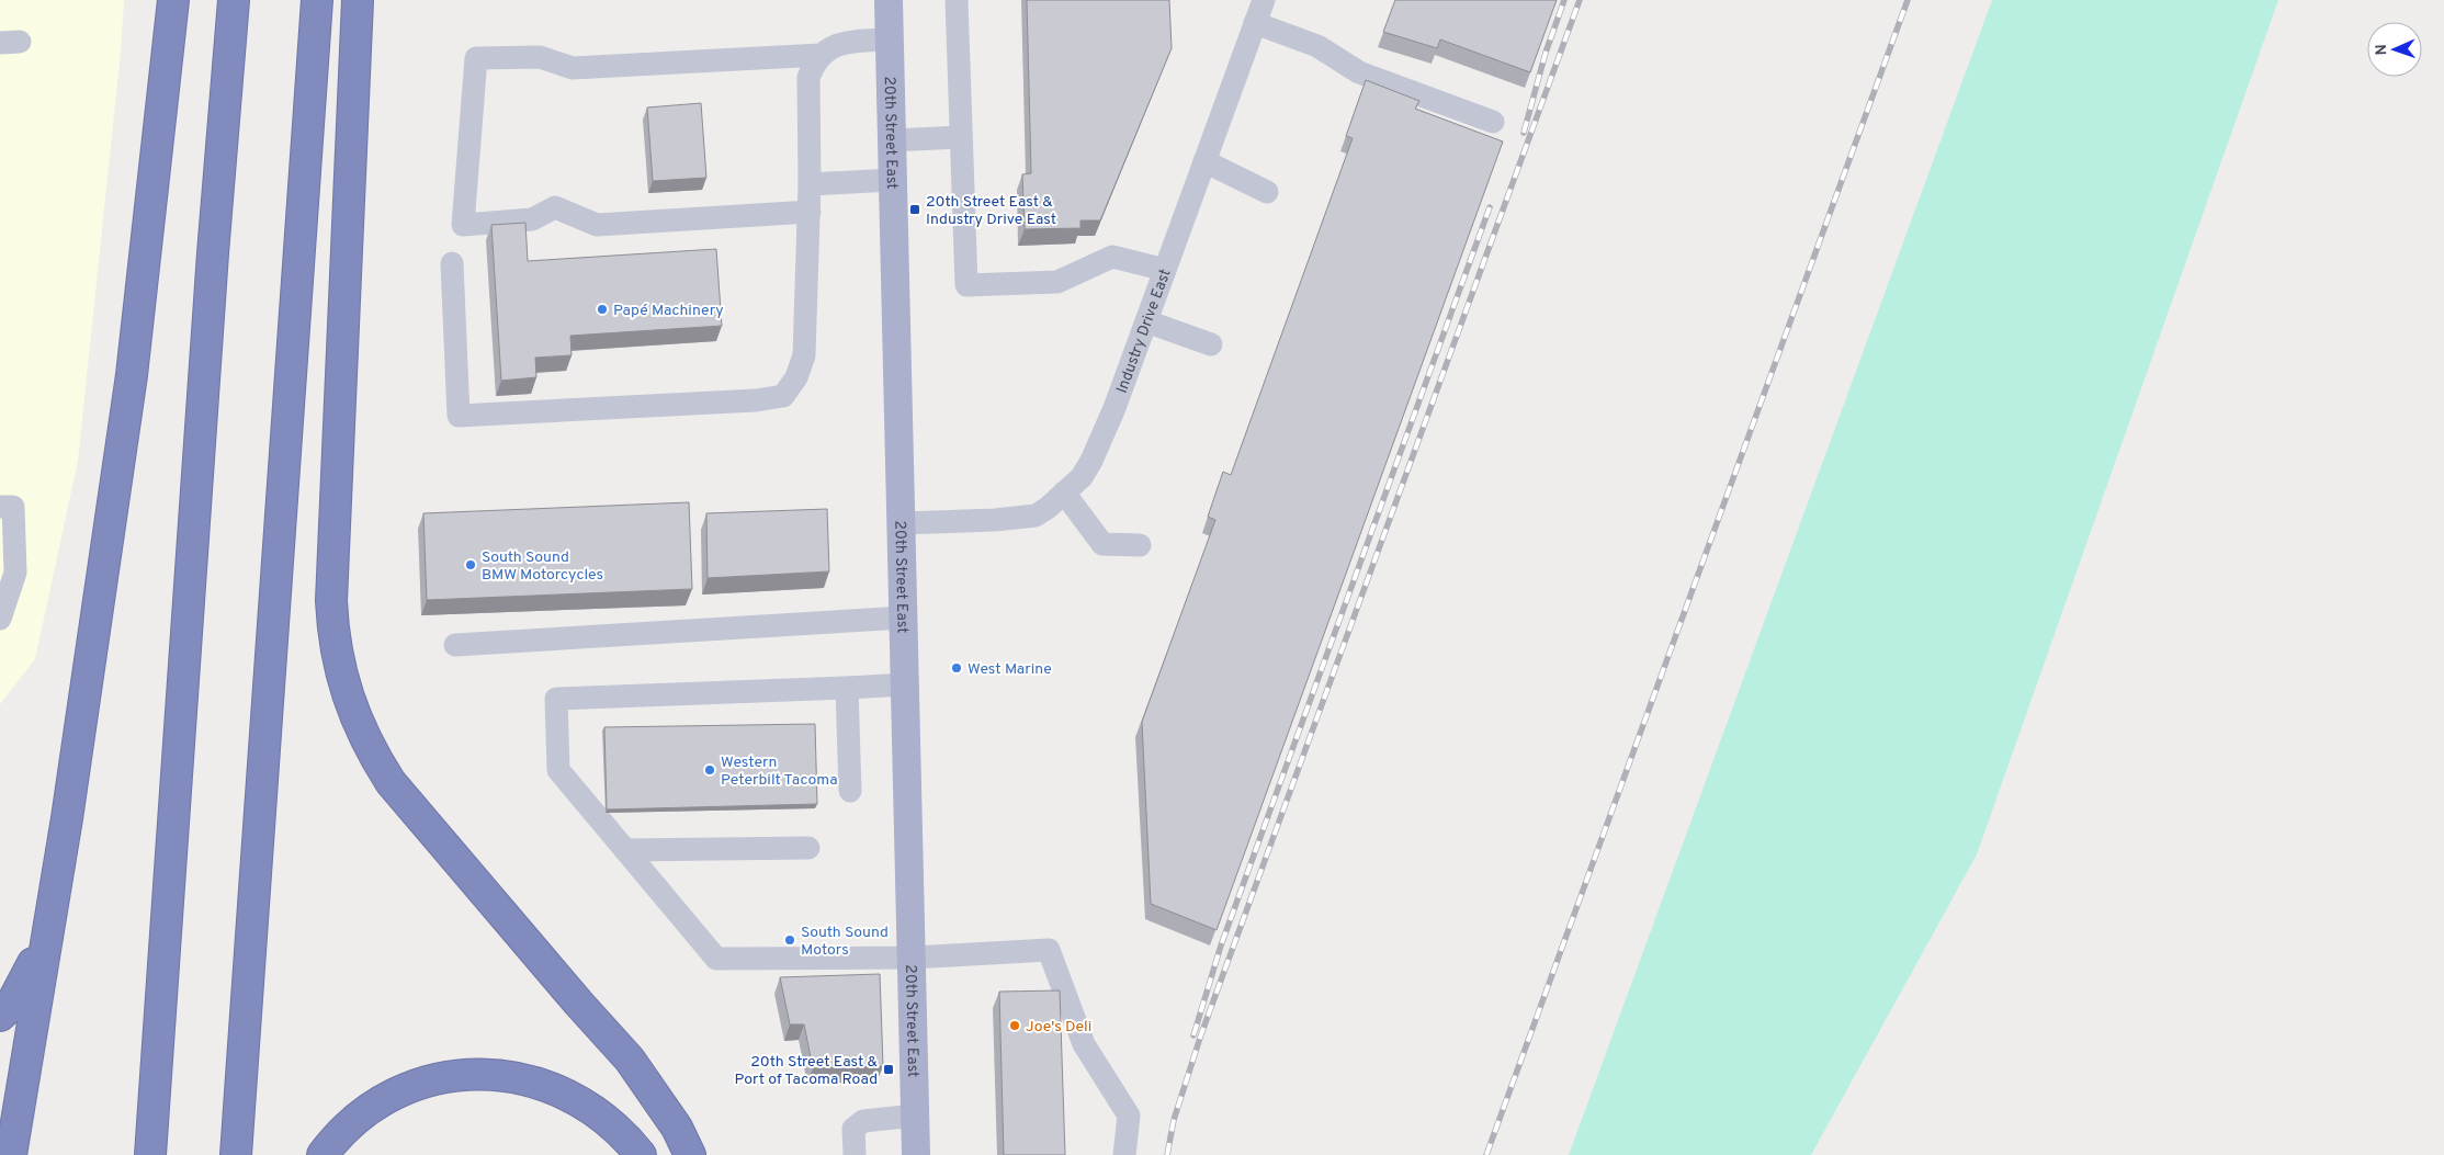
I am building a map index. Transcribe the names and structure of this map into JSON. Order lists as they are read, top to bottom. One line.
{"streets":{"main road":["20th Street East"],"street":["Industry Drive East"]},"crossings":[["20th Street East","Industry Drive East"]],"places":{"transit":["20th Street East & Industry Drive East","20th Street East & Port of Tacoma Road"],"other":["Papé Machinery","South Sound BMW Motorcycles","West Marine","Western Peterbilt Tacoma","South Sound Motors","Joe's Deli"]},"north":"left"}
